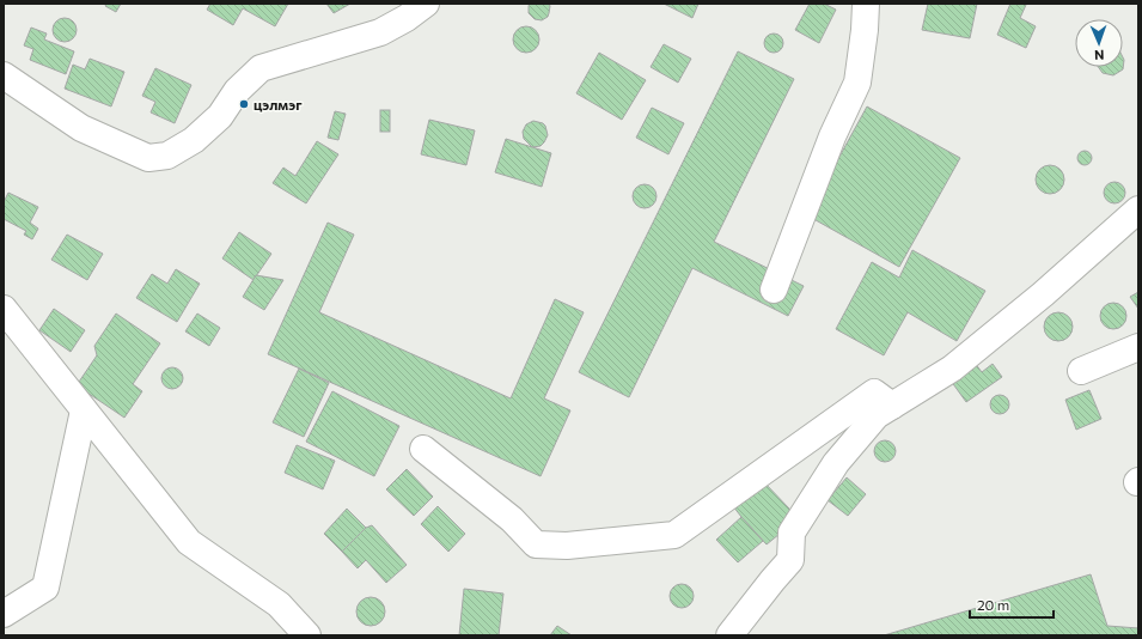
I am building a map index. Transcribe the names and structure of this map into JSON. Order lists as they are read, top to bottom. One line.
{"places":["цэлмэг"],"scale_bar":"20 m","north":"bottom"}
